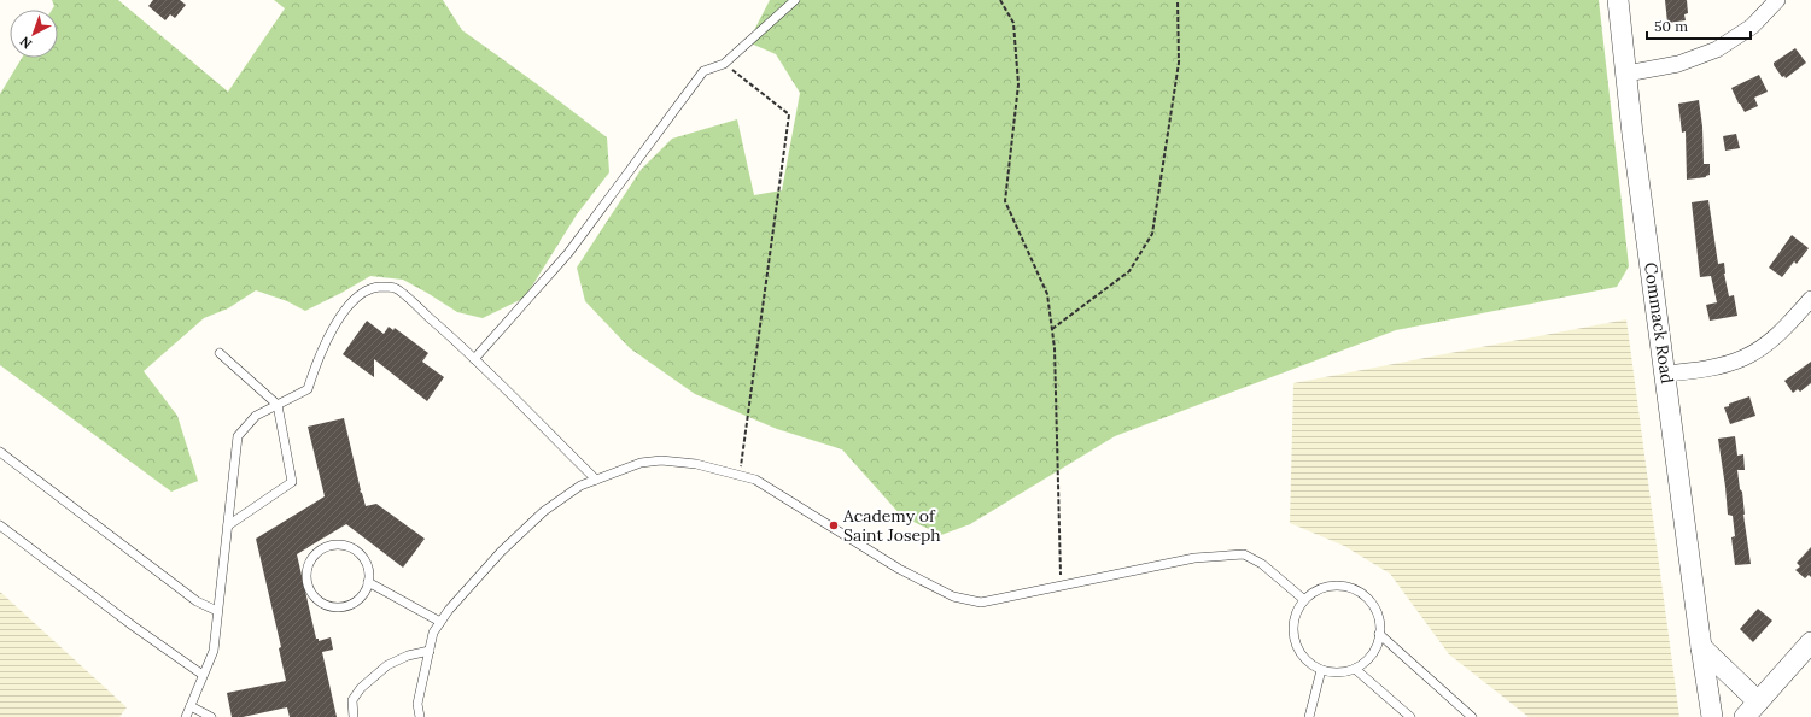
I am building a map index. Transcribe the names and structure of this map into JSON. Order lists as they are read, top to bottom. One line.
{"streets":{"street":["Commack Road"]},"places":["Academy of Saint Joseph"],"scale_bar":"50 m","north":"bottom left"}
